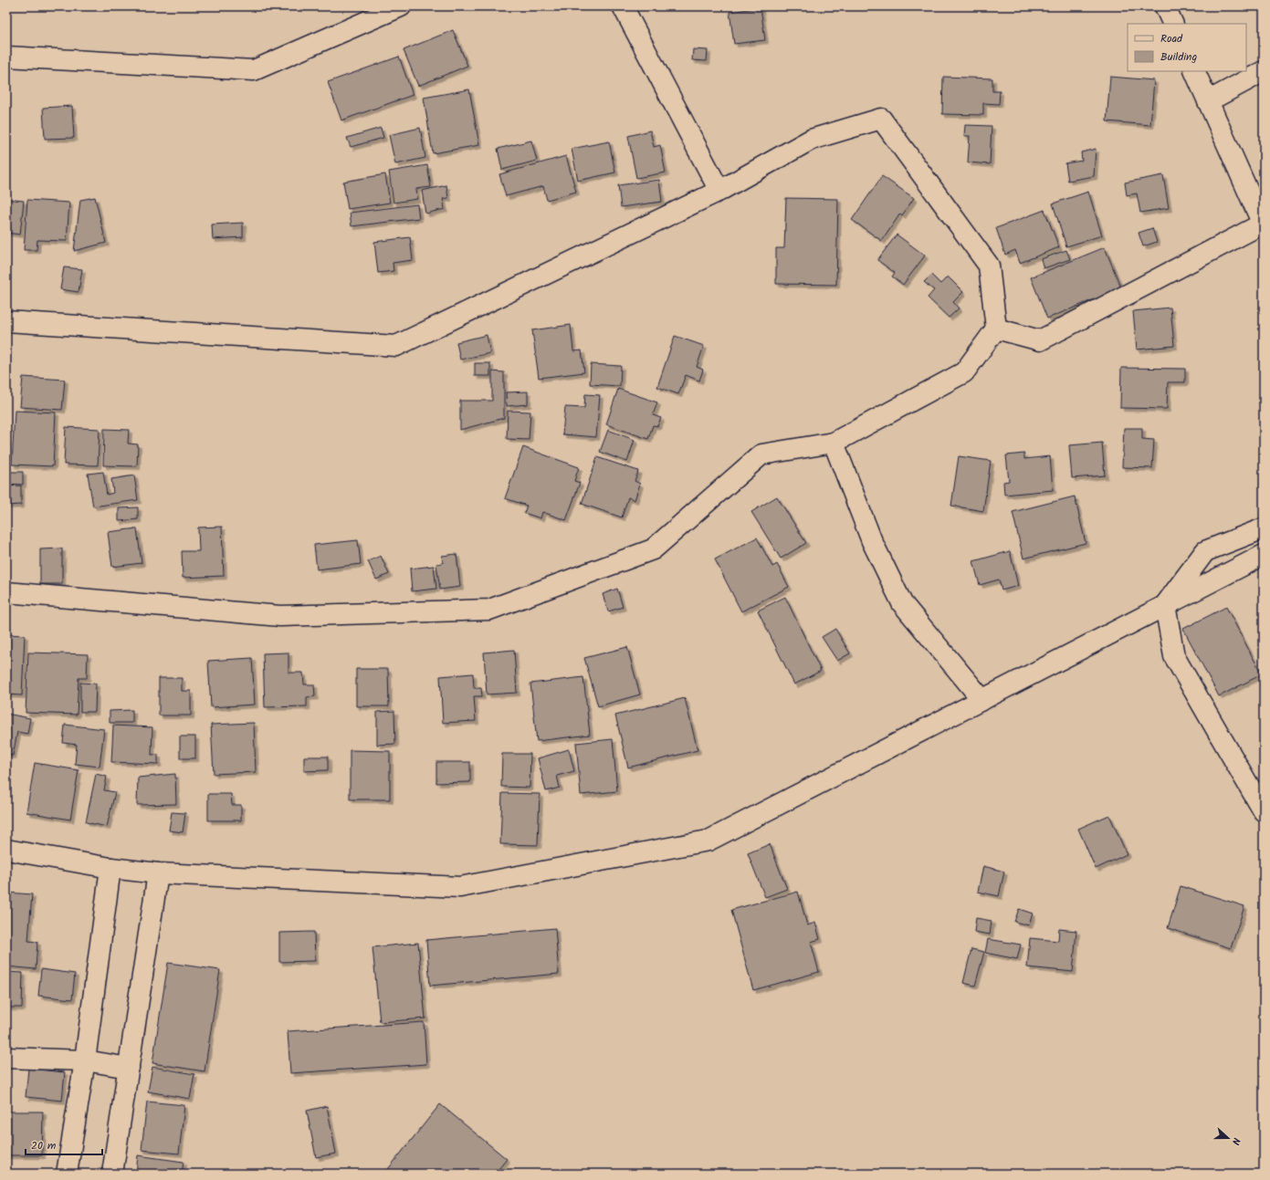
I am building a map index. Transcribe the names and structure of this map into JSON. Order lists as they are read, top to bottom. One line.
{"legend":["Road","Building"],"scale_bar":"20 m","north":"right"}
